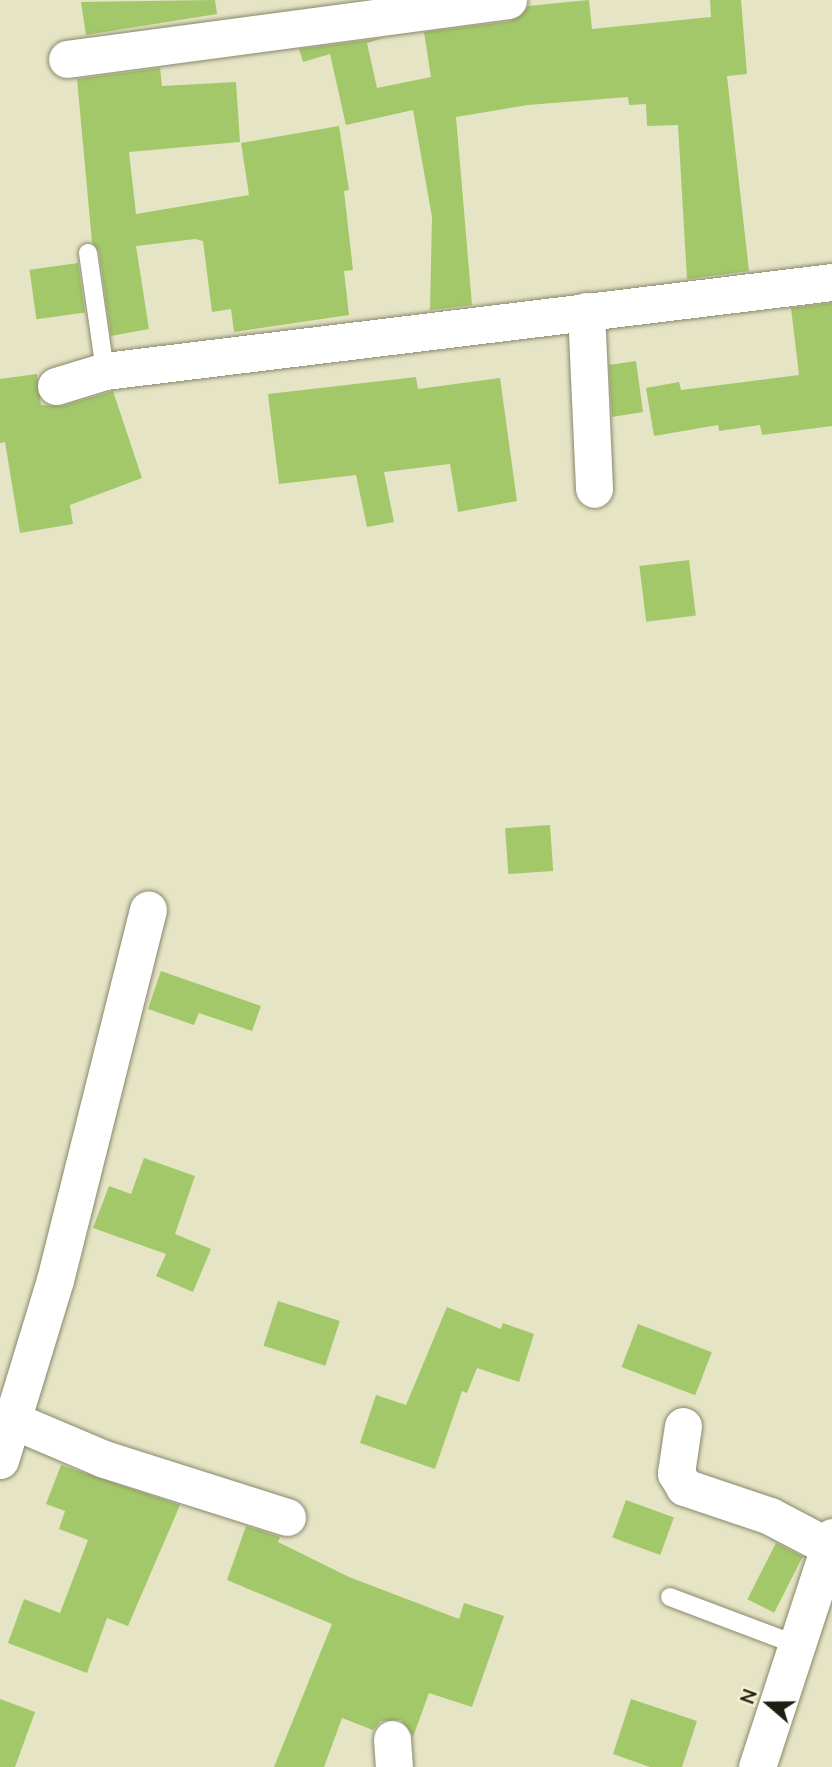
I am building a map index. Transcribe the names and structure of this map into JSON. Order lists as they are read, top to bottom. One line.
{"north":"left"}
